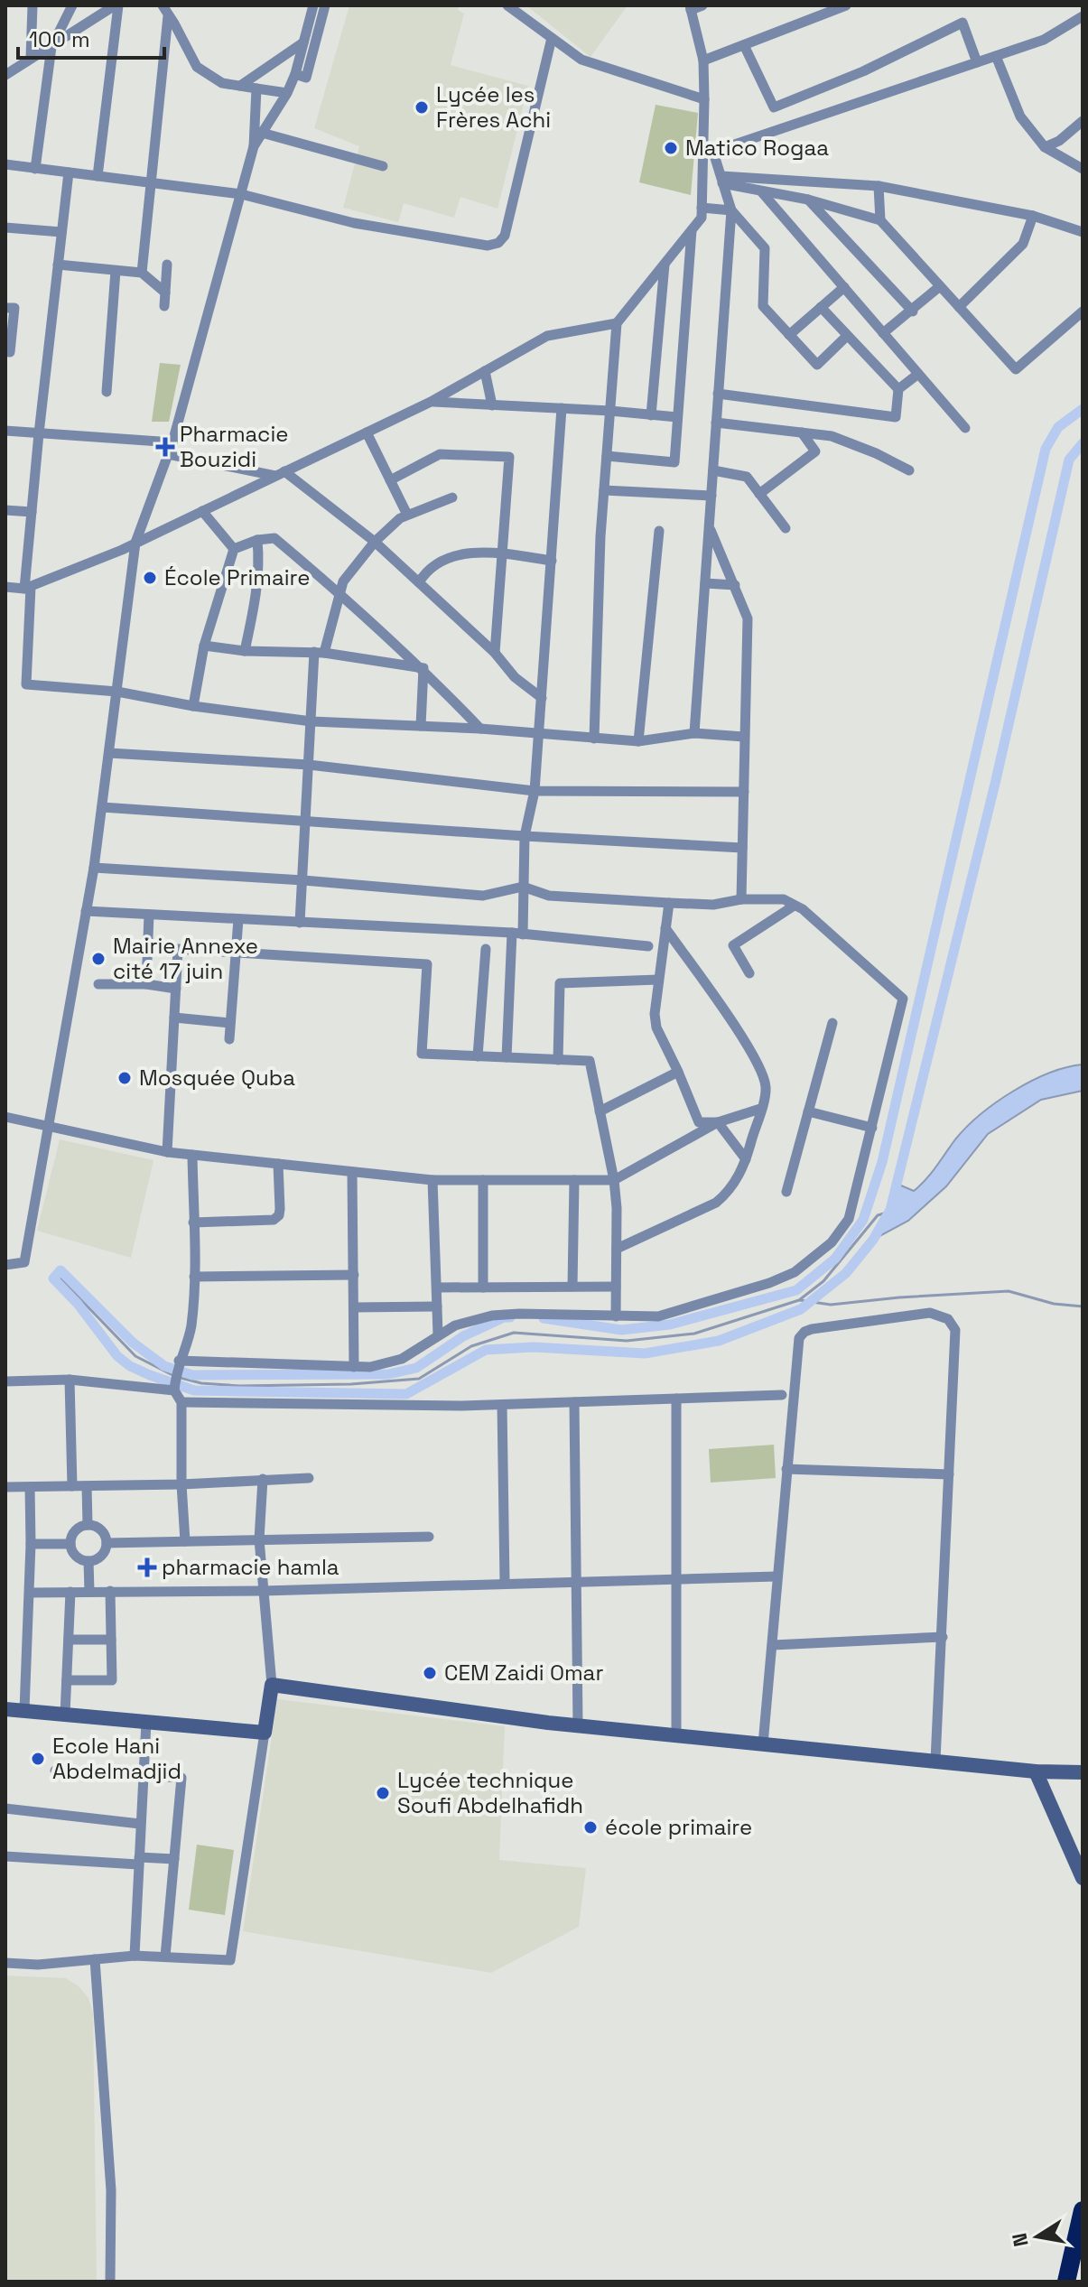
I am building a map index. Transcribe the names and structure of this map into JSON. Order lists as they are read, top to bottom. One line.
{"places":{"other":["Lycée les Frères Achi","Matico Rogaa","École Primaire","Mairie Annexe cité 17 juin","Mosquée Quba","CEM Zaidi Omar","Ecole Hani Abdelmadjid","Lycée technique Soufi Abdelhafidh","école primaire"],"health":["Pharmacie Bouzidi","pharmacie hamla"]},"scale_bar":"100 m","north":"left"}
